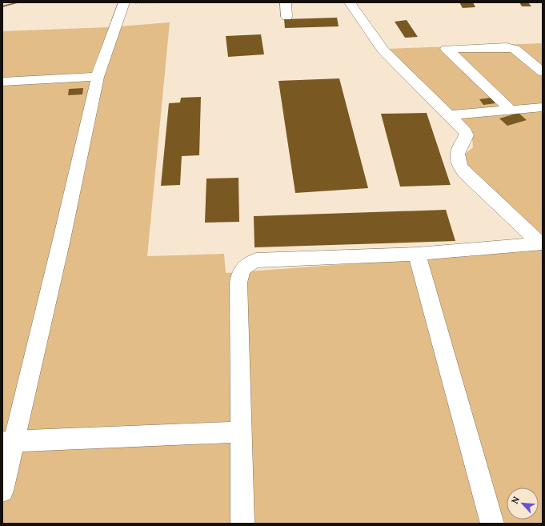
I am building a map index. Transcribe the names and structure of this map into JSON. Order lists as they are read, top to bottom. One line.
{"north":"top left"}
